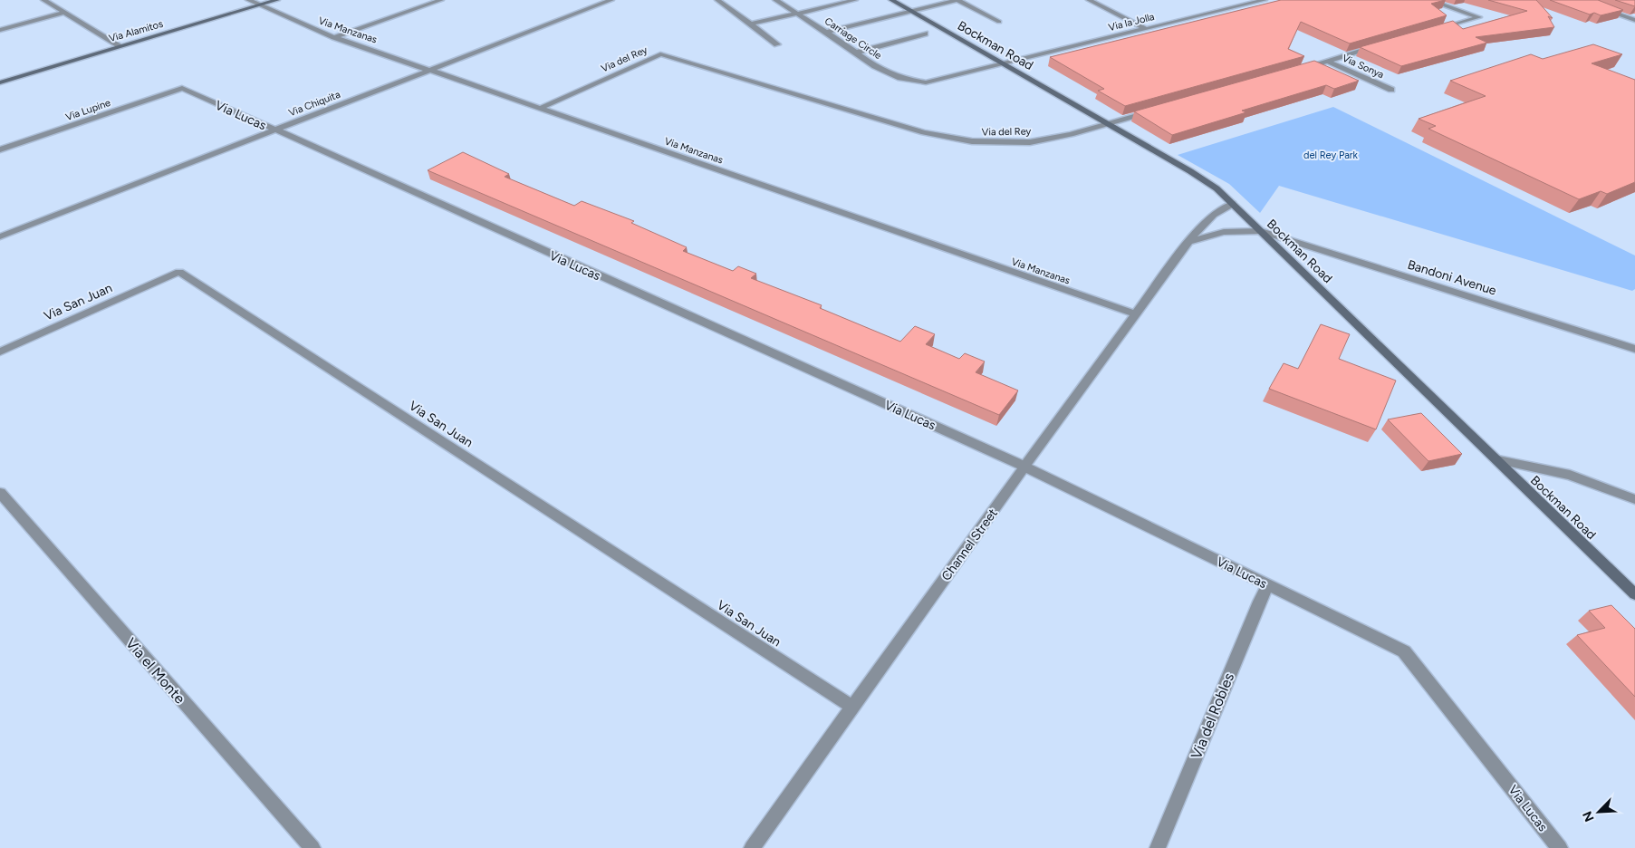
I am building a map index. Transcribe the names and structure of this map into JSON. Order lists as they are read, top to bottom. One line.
{"streets":{"street":["Via la Jolla","Via Manzanas","Via Alamitos","Carriage Circle","Bockman Road","Via del Rey","Via Sonya","Via Chiquita","Via Lupine","Via Lucas","Bandoni Avenue","Via San Juan","Channel Street","Via el Monte","Via del Robles"]},"crossings":[["Via la Jolla","Carriage Circle"],["Via la Jolla","Bockman Road"],["Via Manzanas","Via Alamitos"],["Via Manzanas","Via del Rey"],["Via Manzanas","Via Chiquita"],["Via Manzanas","Channel Street"],["Carriage Circle","Bockman Road"],["Bockman Road","Via del Rey"],["Bockman Road","Bandoni Avenue"],["Bockman Road","Channel Street"],["Via Chiquita","Via Lucas"],["Via Lupine","Via Lucas"],["Via Lucas","Channel Street"],["Via Lucas","Via del Robles"],["Via San Juan","Channel Street"]],"parks":["del Rey Park"],"north":"bottom left"}
